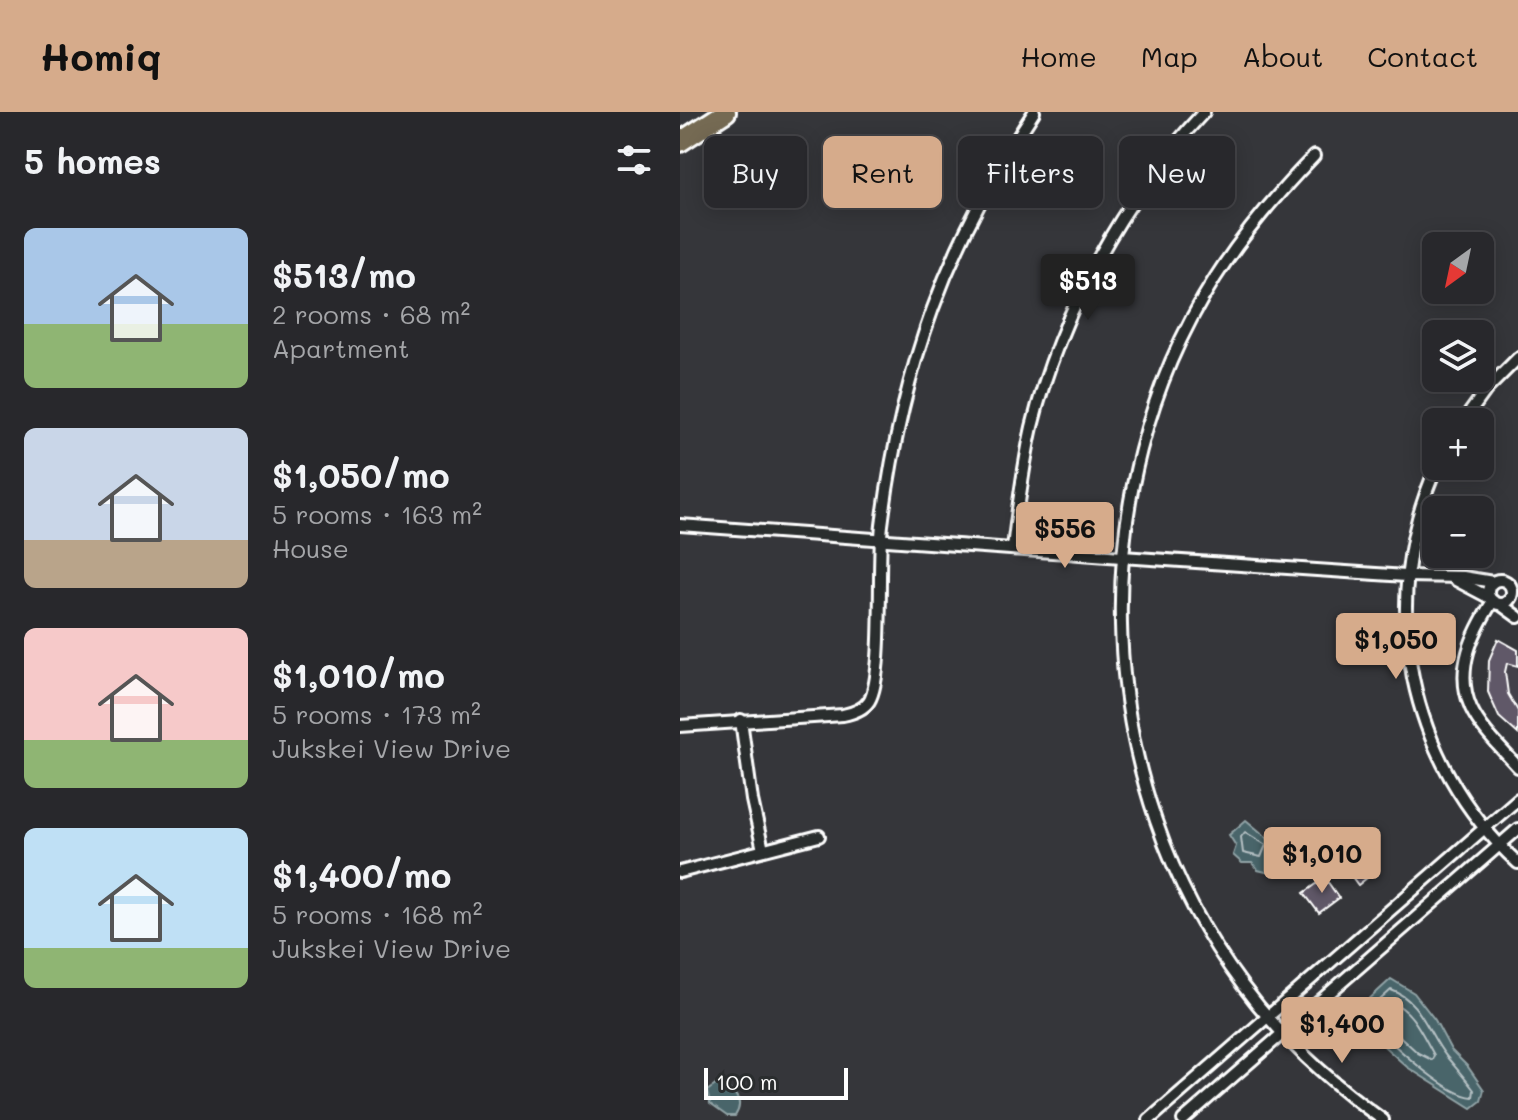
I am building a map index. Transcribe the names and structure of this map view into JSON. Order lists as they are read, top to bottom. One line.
{"scale_bar":"100 m","north":"bottom left","page":{"header":"Homiq","nav":["Home","Map","About","Contact"],"heading":"5 homes","chip":["Buy","Rent","Filters","New"],"list":[{"name":"$513/mo","note":"2 rooms · 68 m² · Apartment"},{"name":"$1,050/mo","note":"5 rooms · 163 m² · House"},{"name":"$1,010/mo","note":"5 rooms · 173 m² · Jukskei View Drive"},{"name":"$1,400/mo","note":"5 rooms · 168 m² · Jukskei View Drive"}],"map_buttons":["+","−"],"price":["$513","$556","$1,050","$1,010","$1,400"],"scale":"100 m"}}
